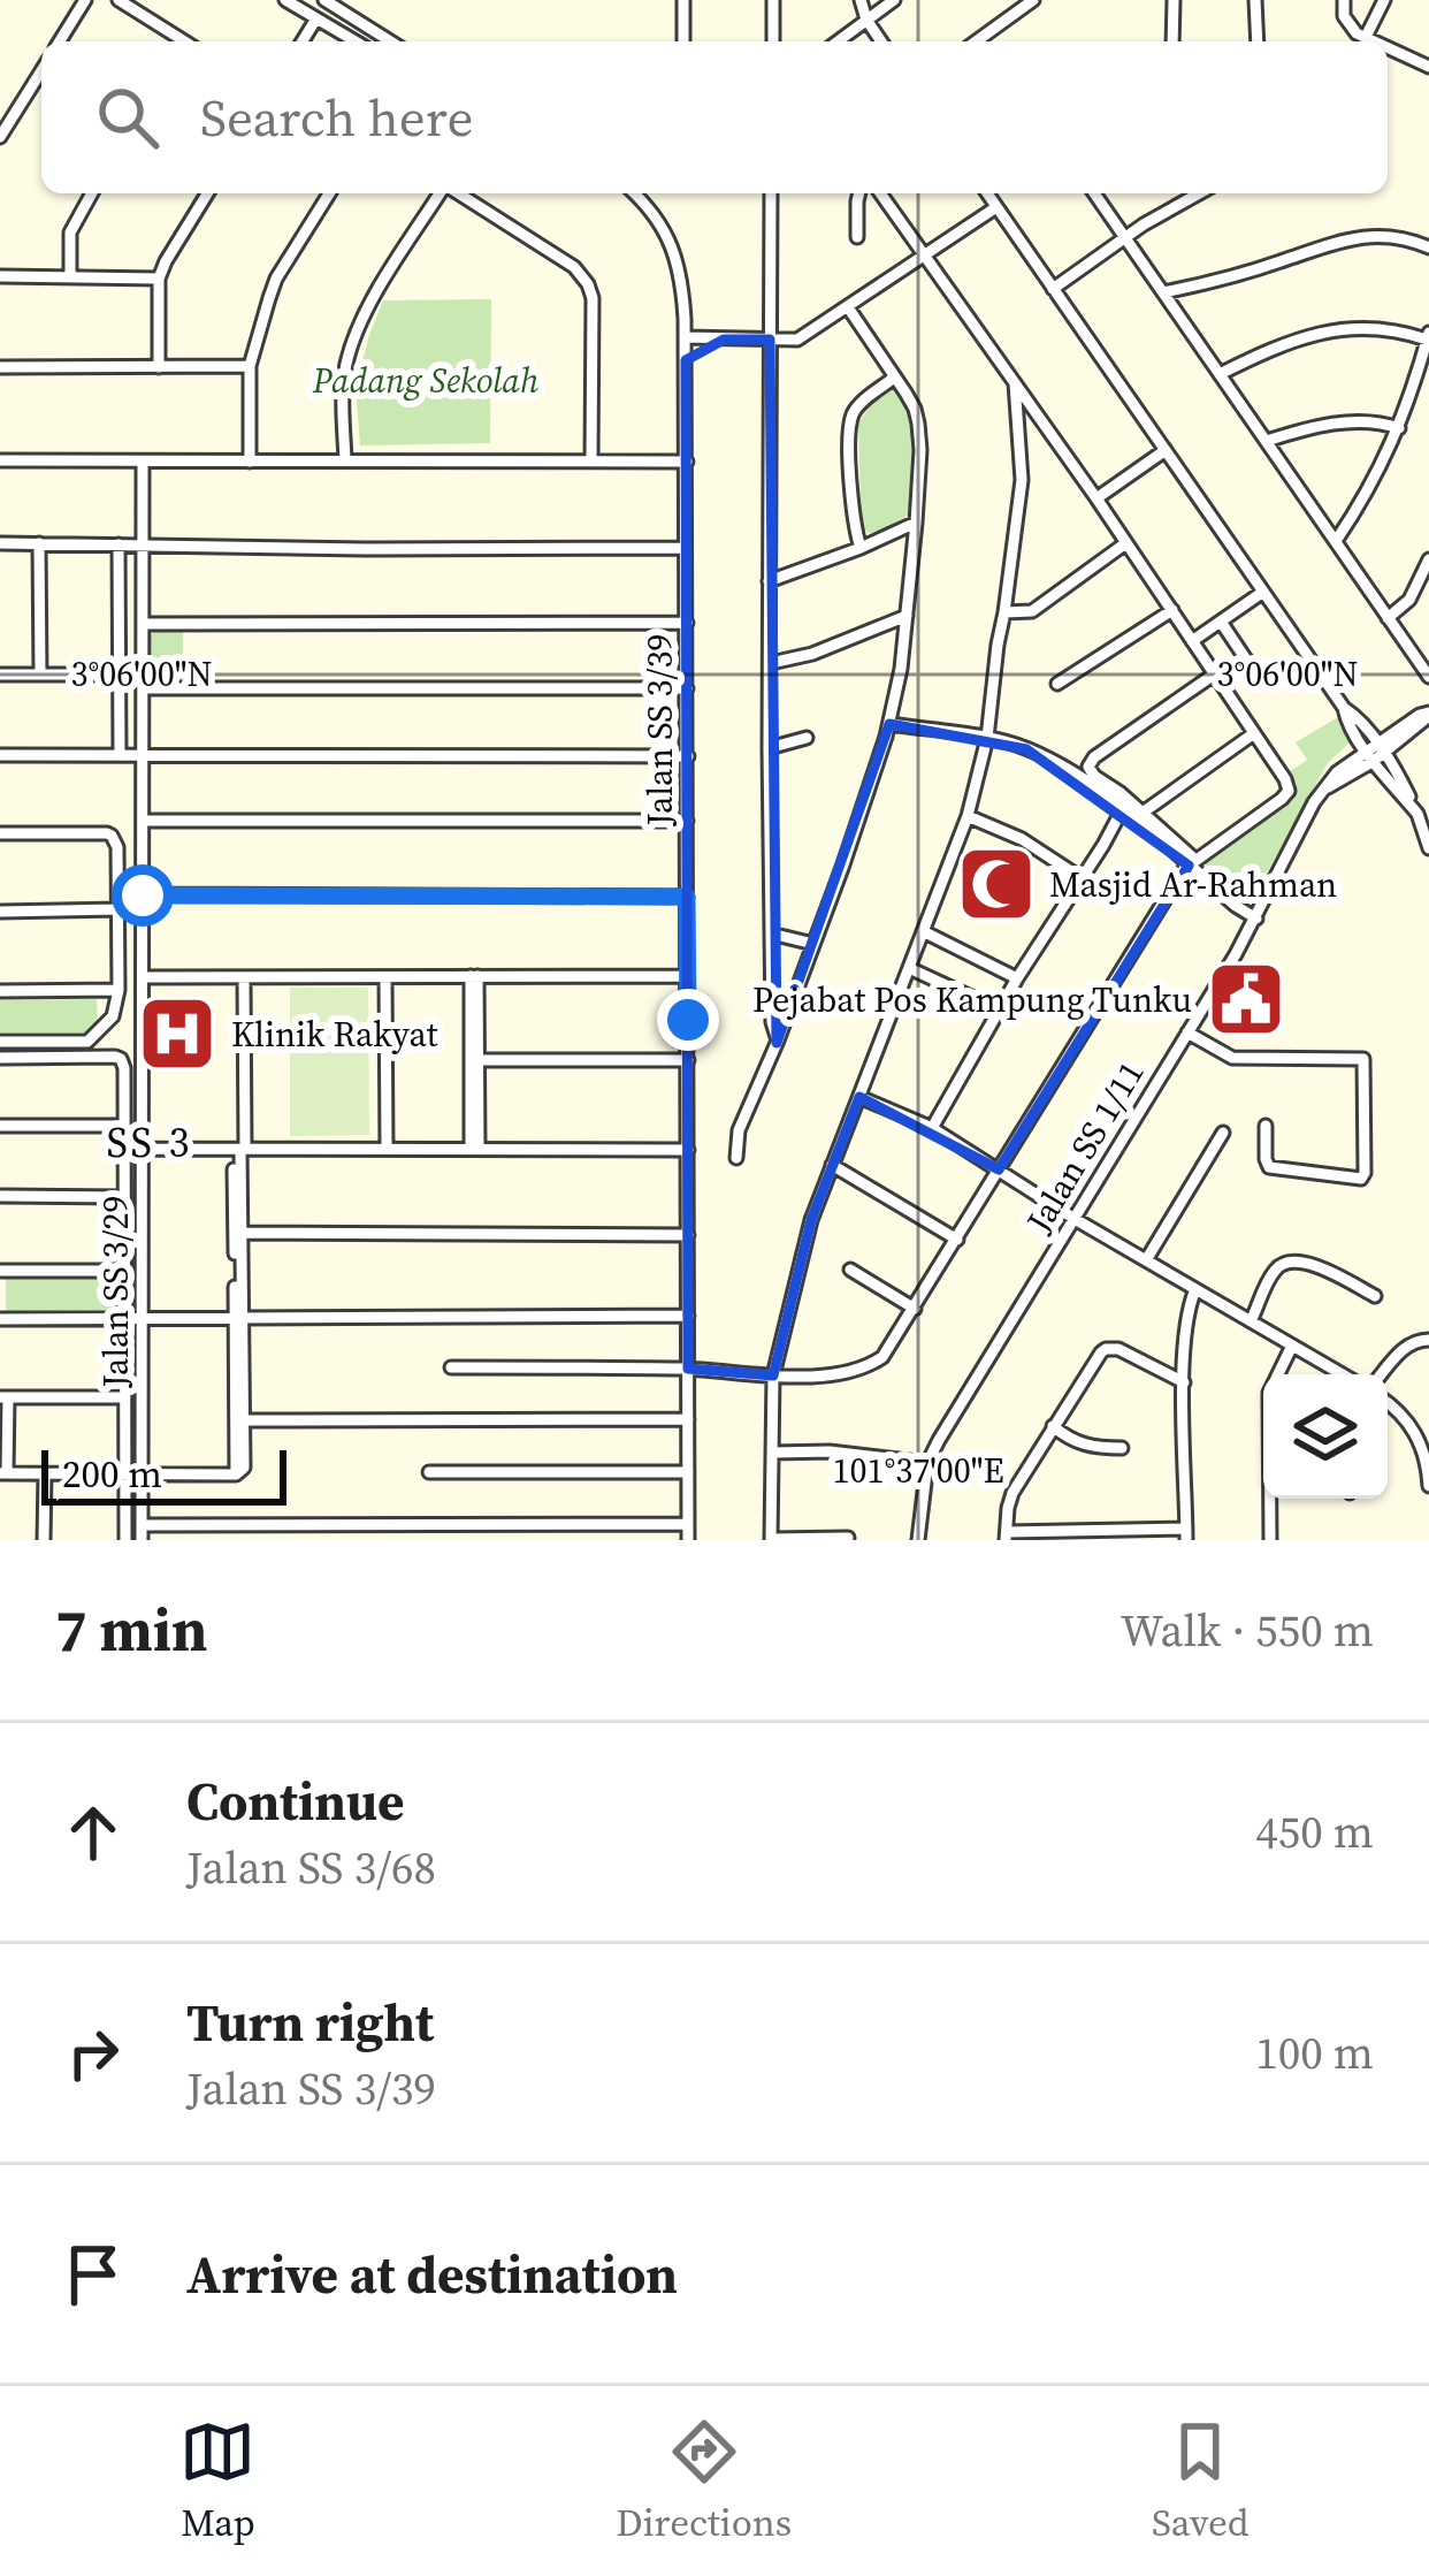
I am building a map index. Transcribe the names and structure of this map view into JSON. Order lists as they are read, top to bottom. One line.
{"streets":{"street":["Jalan SS 3/39","Jalan SS 1/11","Jalan SS 3/29"]},"districts":["SS 3"],"parks":["Padang Sekolah"],"places":{"mosque":["Masjid Ar-Rahman"],"public building":["Pejabat Pos Kampung Tunku"],"hospital":["Klinik Rakyat"]},"scale_bar":"200 m","page":{"search":"Search here","scale":"200 m","heading":["7 min","Walk · 550 m"],"list":[["Continue","Jalan SS 3/68","450 m"],["Turn right","Jalan SS 3/39","100 m"],"Arrive at destination"],"nav":["Map","Directions","Saved"]},"coordinates":["3°06'00\"N","101°37'00\"E"]}
